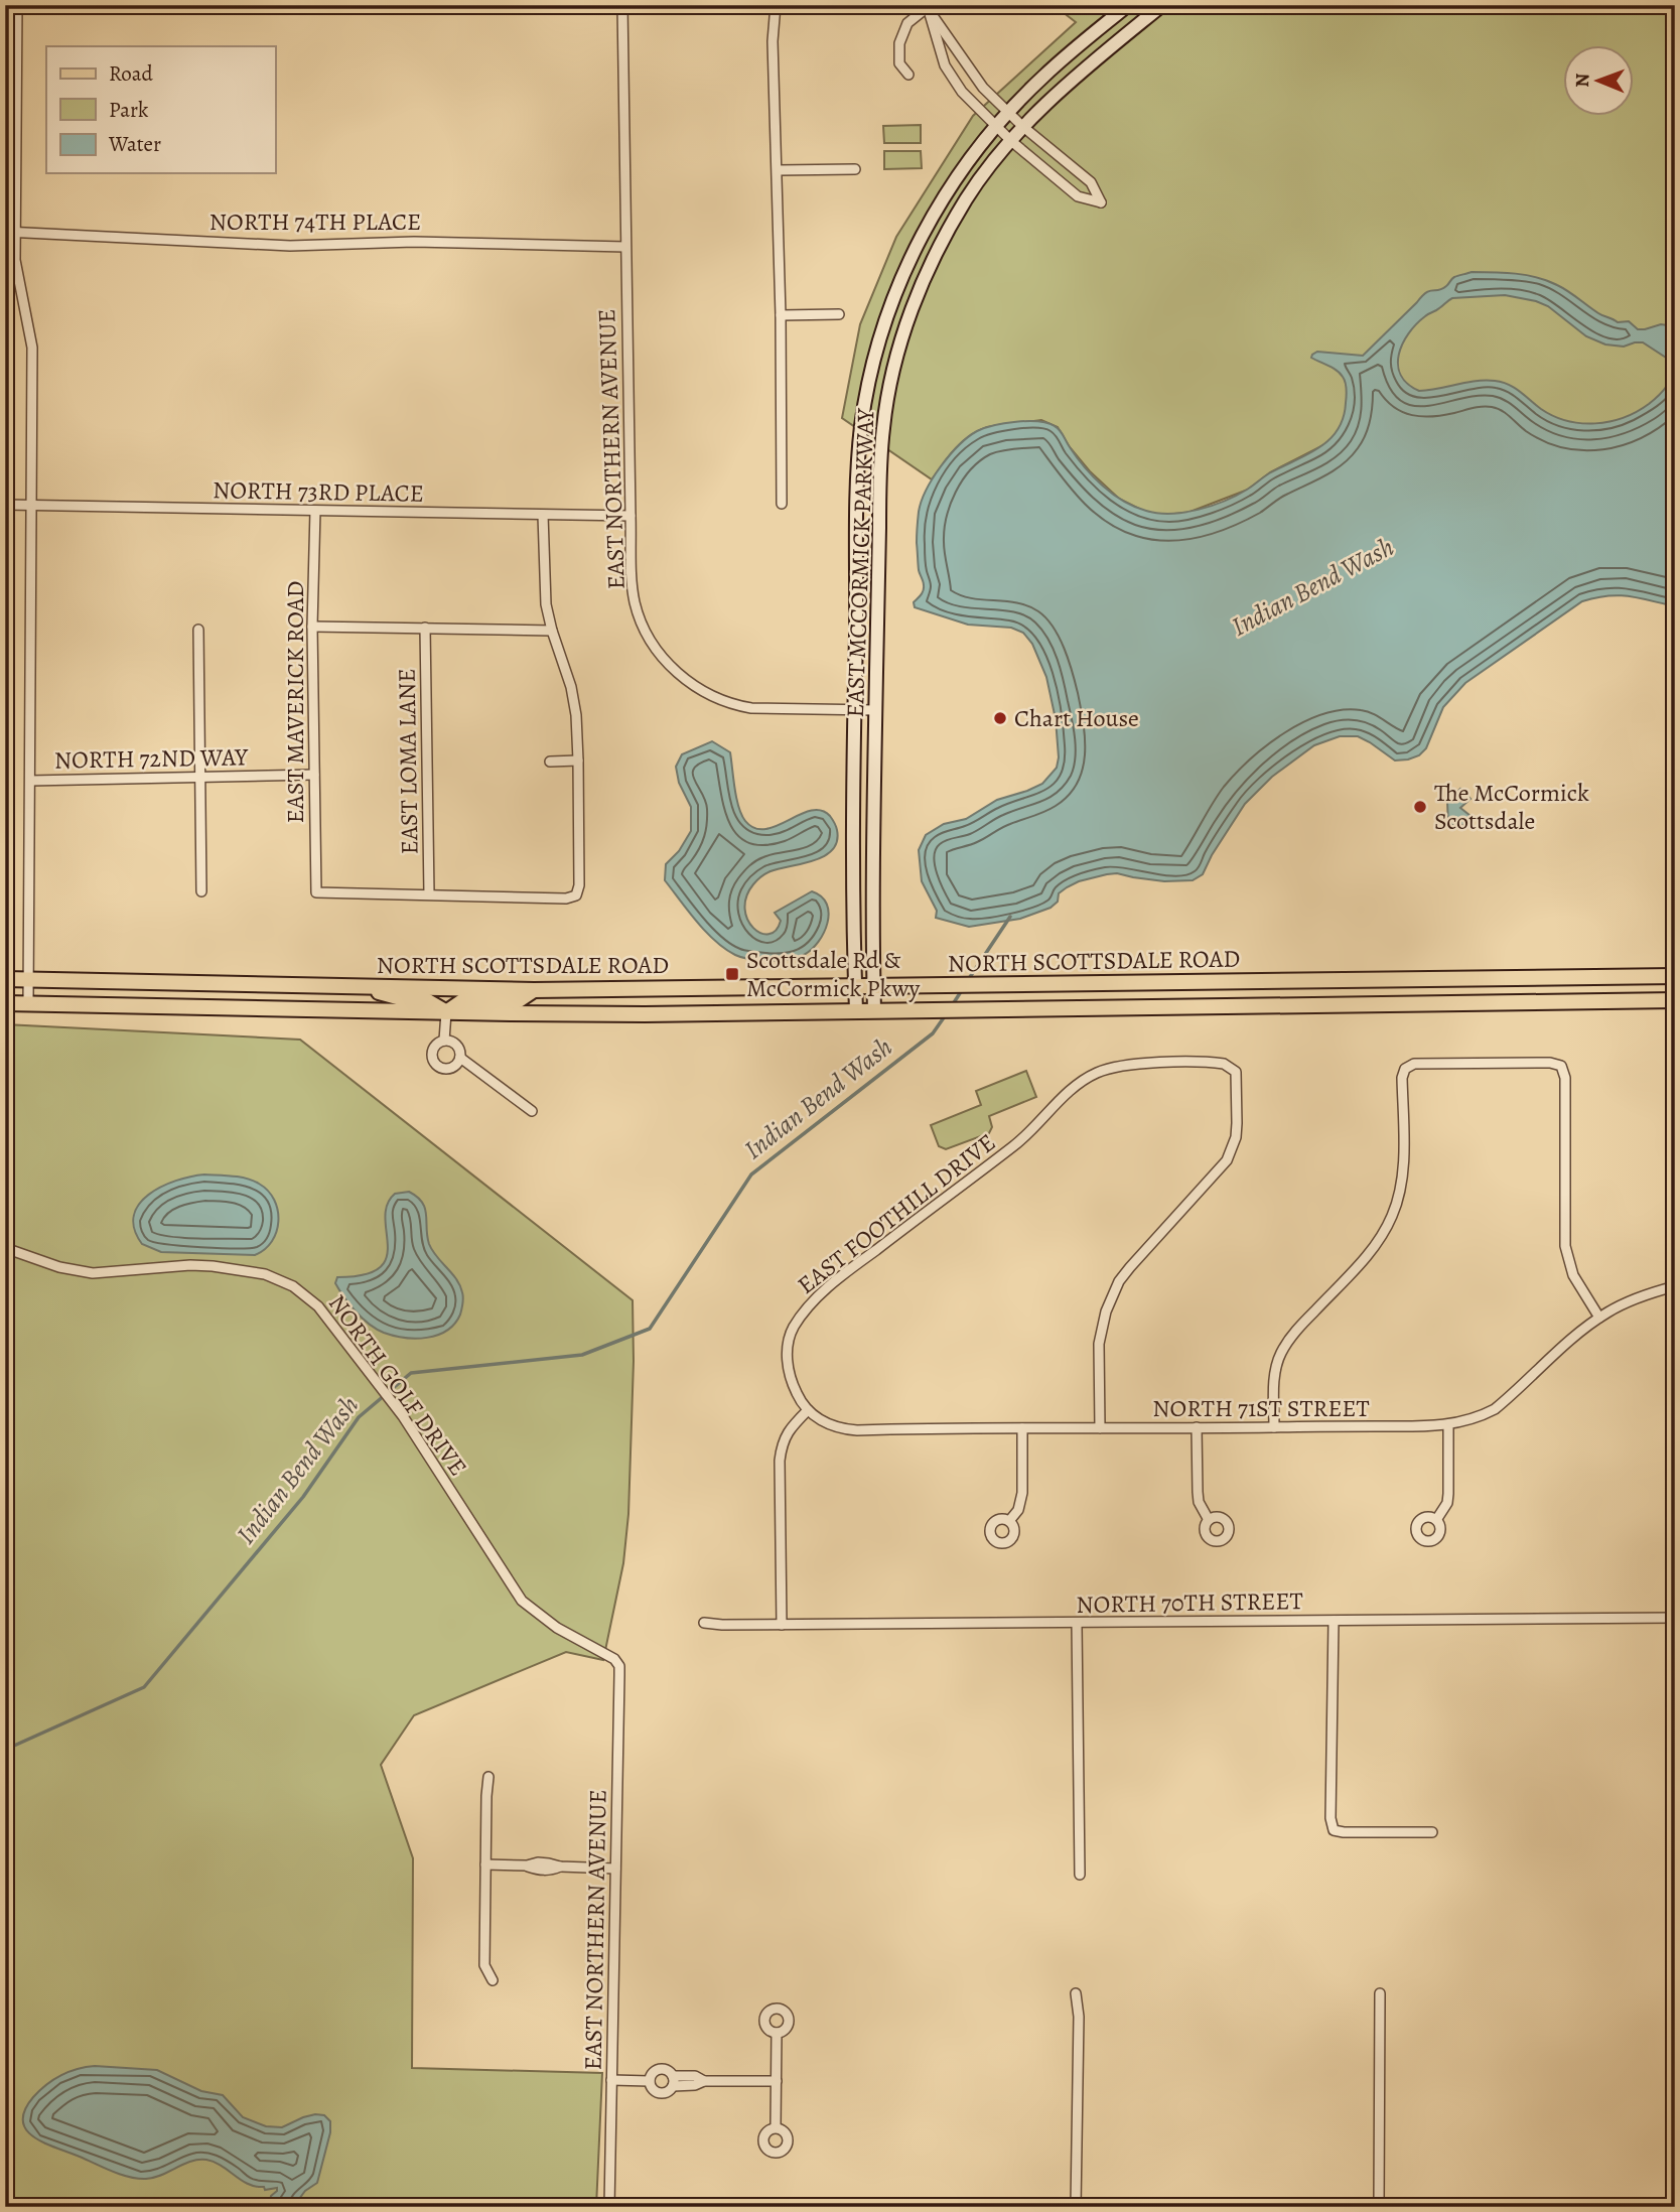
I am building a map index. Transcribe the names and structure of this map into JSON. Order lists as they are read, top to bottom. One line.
{"streets":{"main road":["EAST MCCORMICK PARKWAY","NORTH SCOTTSDALE ROAD"],"street":["NORTH 74TH PLACE","EAST NORTHERN AVENUE","NORTH 73RD PLACE","EAST MAVERICK ROAD","NORTH 72ND WAY","EAST LOMA LANE","EAST FOOTHILL DRIVE","NORTH GOLF DRIVE","NORTH 71ST STREET","NORTH 70TH STREET"]},"crossings":[["NORTH 74TH PLACE","EAST NORTHERN AVENUE"],["EAST NORTHERN AVENUE","NORTH 73RD PLACE"],["EAST NORTHERN AVENUE","EAST MCCORMICK PARKWAY"],["EAST NORTHERN AVENUE","NORTH GOLF DRIVE"],["NORTH 73RD PLACE","EAST MAVERICK ROAD"],["EAST MCCORMICK PARKWAY","NORTH SCOTTSDALE ROAD"],["EAST MAVERICK ROAD","NORTH 72ND WAY"],["EAST MAVERICK ROAD","EAST LOMA LANE"],["EAST FOOTHILL DRIVE","NORTH 71ST STREET"]],"water":["Indian Bend Wash"],"places":{"other":["Chart House","The McCormick Scottsdale"],"transit":["Scottsdale Rd & McCormick Pkwy"]},"legend":["Road","Park","Water"],"north":"left"}
